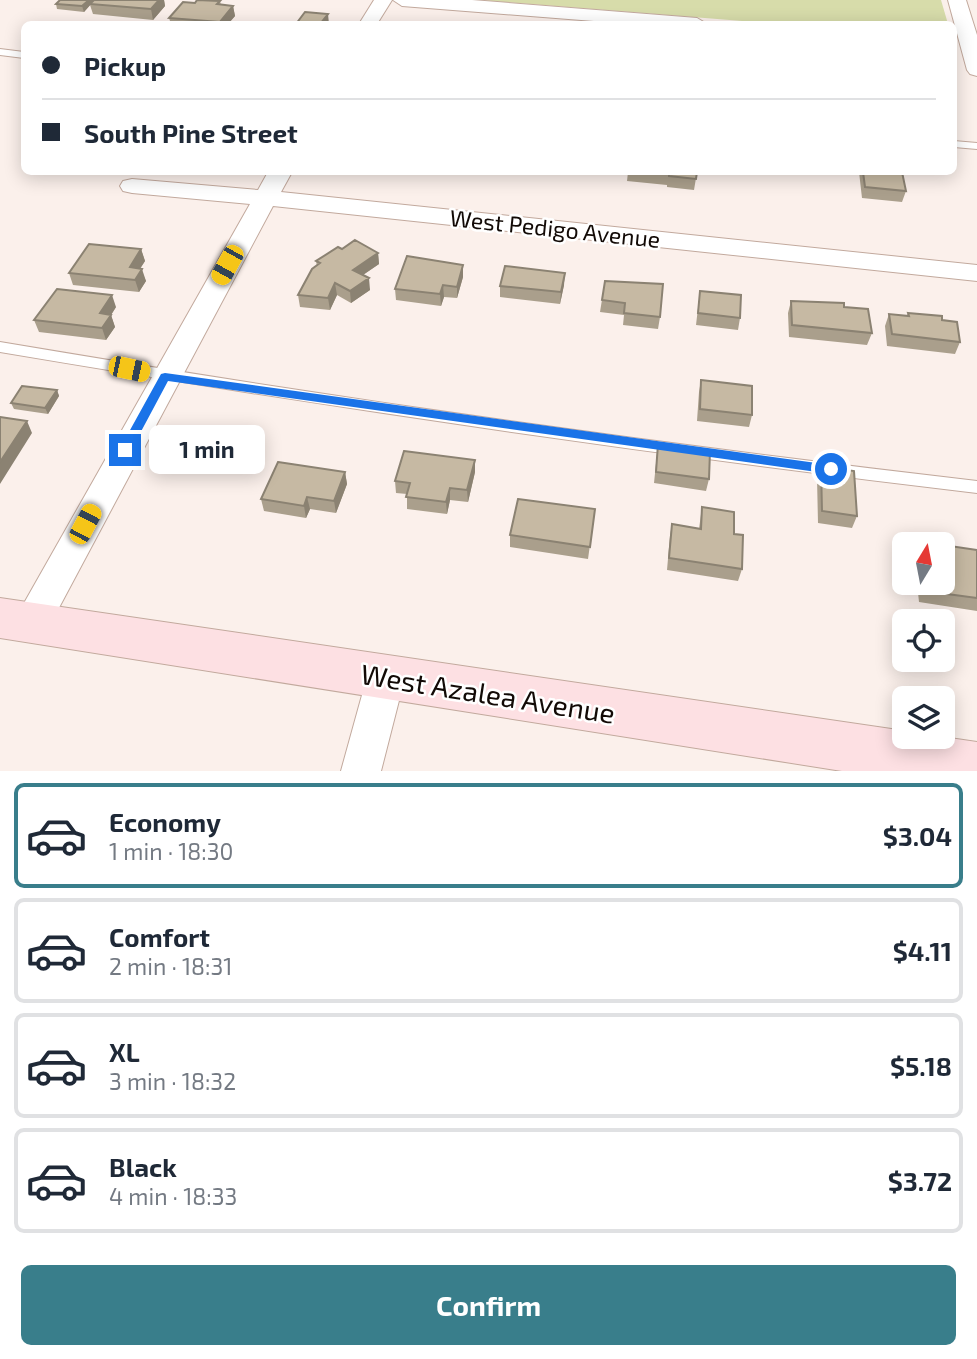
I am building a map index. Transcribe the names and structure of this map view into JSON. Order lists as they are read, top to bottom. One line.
{"streets":{"street":["West Pedigo Avenue","West Azalea Avenue"]},"north":"top","page":{"banner":["Pickup","South Pine Street"],"bubble":"1 min","list":[{"name":"Economy","note":"1 min · 18:30","value":"$3.04"},{"name":"Comfort","note":"2 min · 18:31","value":"$4.11"},{"name":"XL","note":"3 min · 18:32","value":"$5.18"},{"name":"Black","note":"4 min · 18:33","value":"$3.72"}],"buttons":"Confirm"}}
